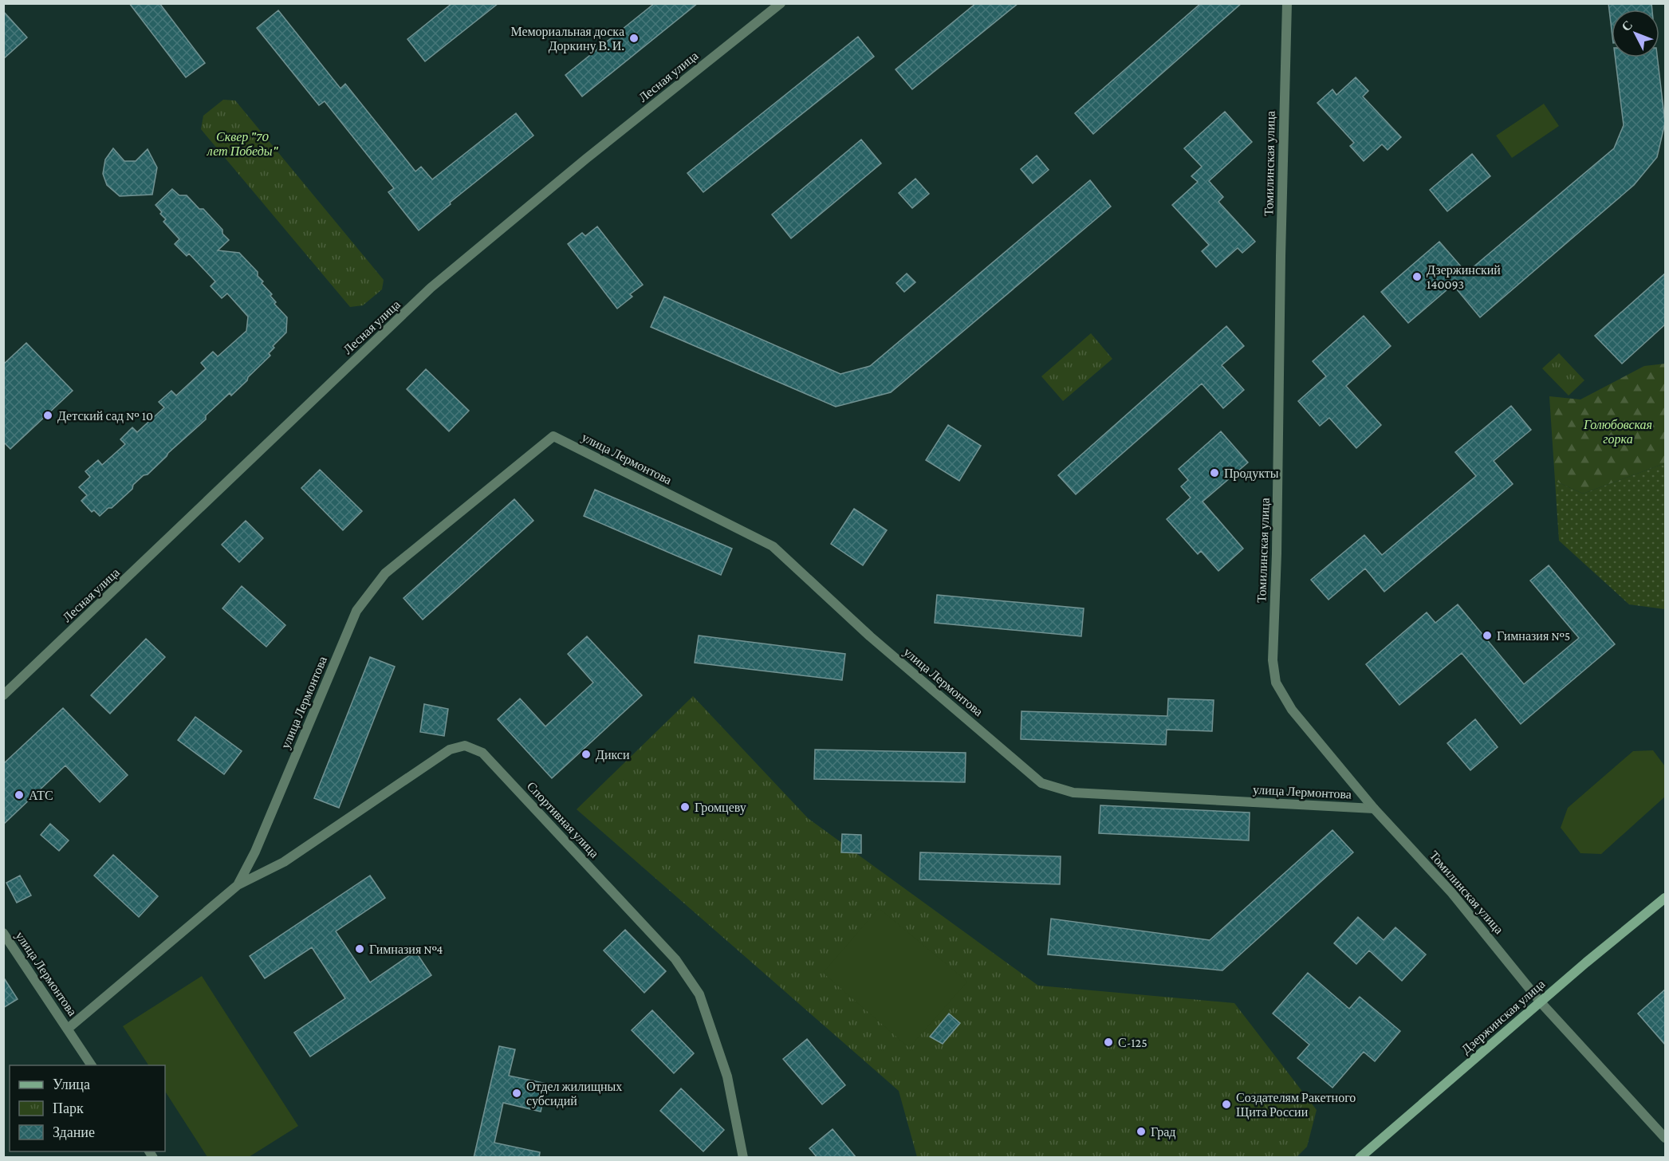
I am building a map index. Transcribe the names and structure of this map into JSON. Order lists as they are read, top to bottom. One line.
{"streets":{"main road":["Дзержинская улица"],"street":["Лесная улица","Томилинская улица","улица Лермонтова","Спортивная улица"]},"crossings":[["Томилинская улица","улица Лермонтова"],["Томилинская улица","Дзержинская улица"],["улица Лермонтова","Спортивная улица"]],"parks":["Сквер \"70 лет Победы\"","Голюбовская горка"],"places":["Мемориальная доска Доркину В. И.","Дзержинский 140093","Детский сад № 10","Продукты","Гимназия №5","Дикси","АТС","Громцеву","Гимназия №4","С-125","Отдел жилищных субсидий","Создателям Ракетного Щита России","Град"],"legend":["Улица","Парк","Здание"],"north":"top left"}
